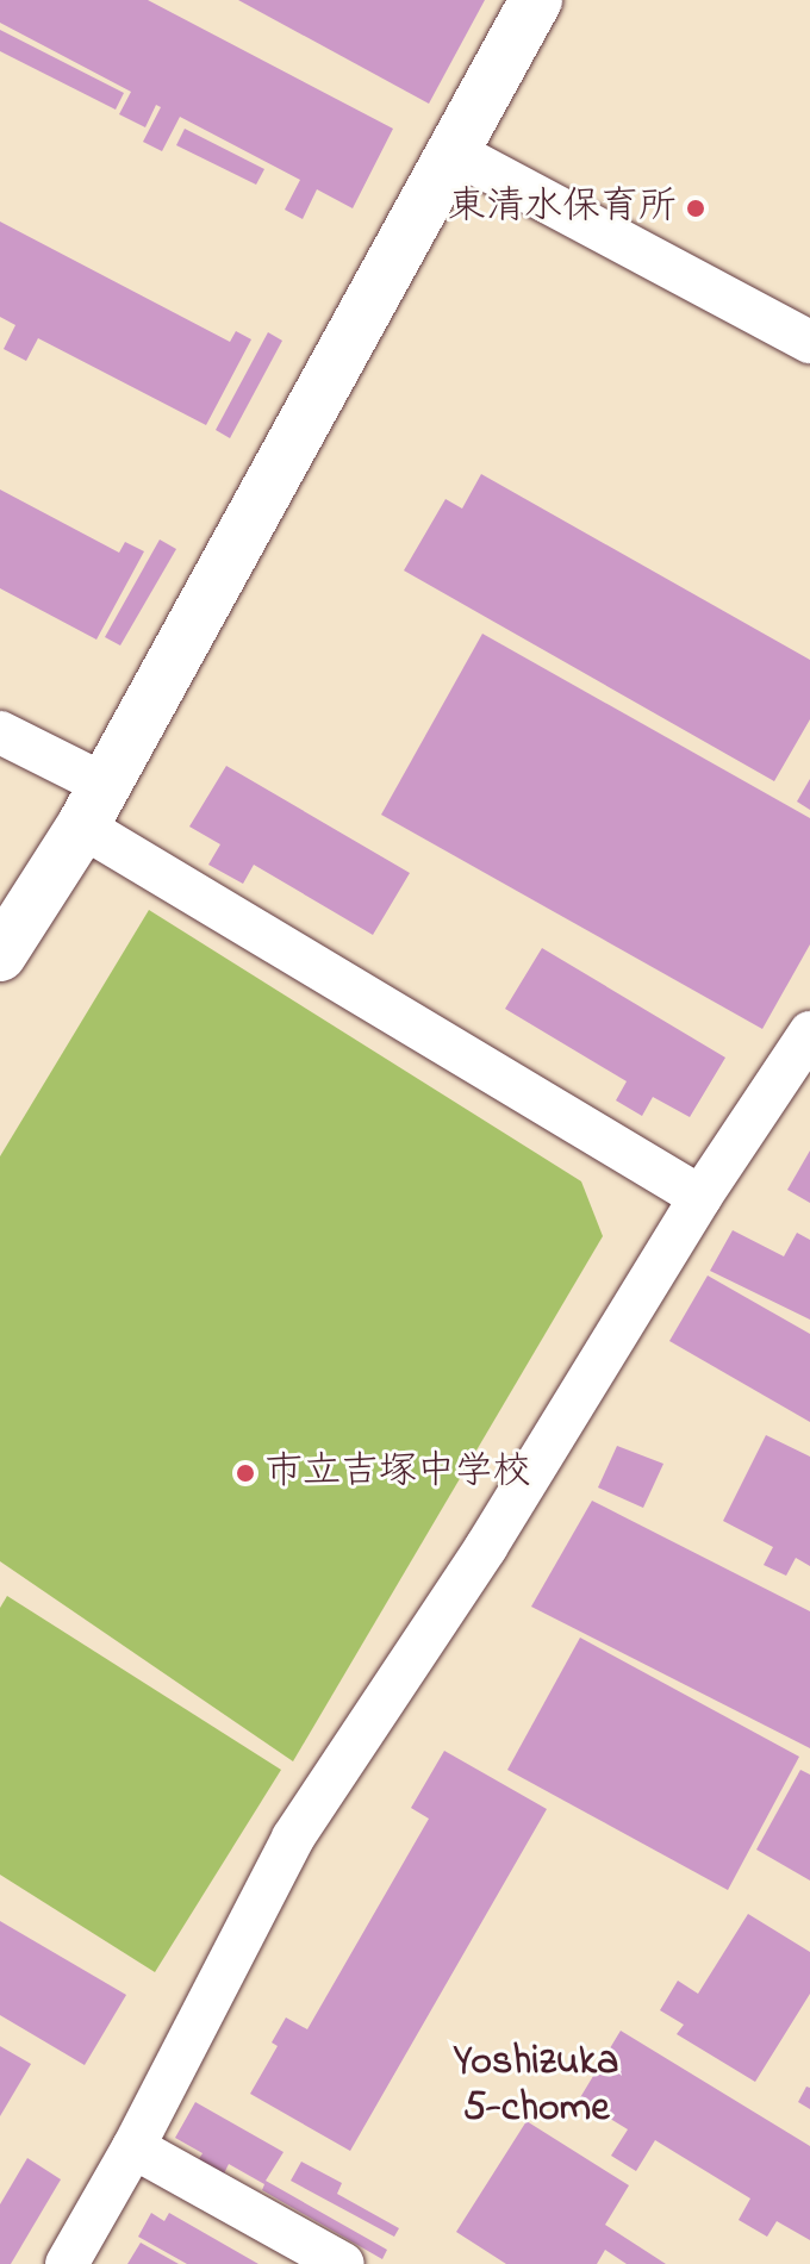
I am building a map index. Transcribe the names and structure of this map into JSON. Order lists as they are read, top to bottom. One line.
{"districts":["Yoshizuka 5-chome"],"places":["東清水保育所","市立吉塚中学校"]}
